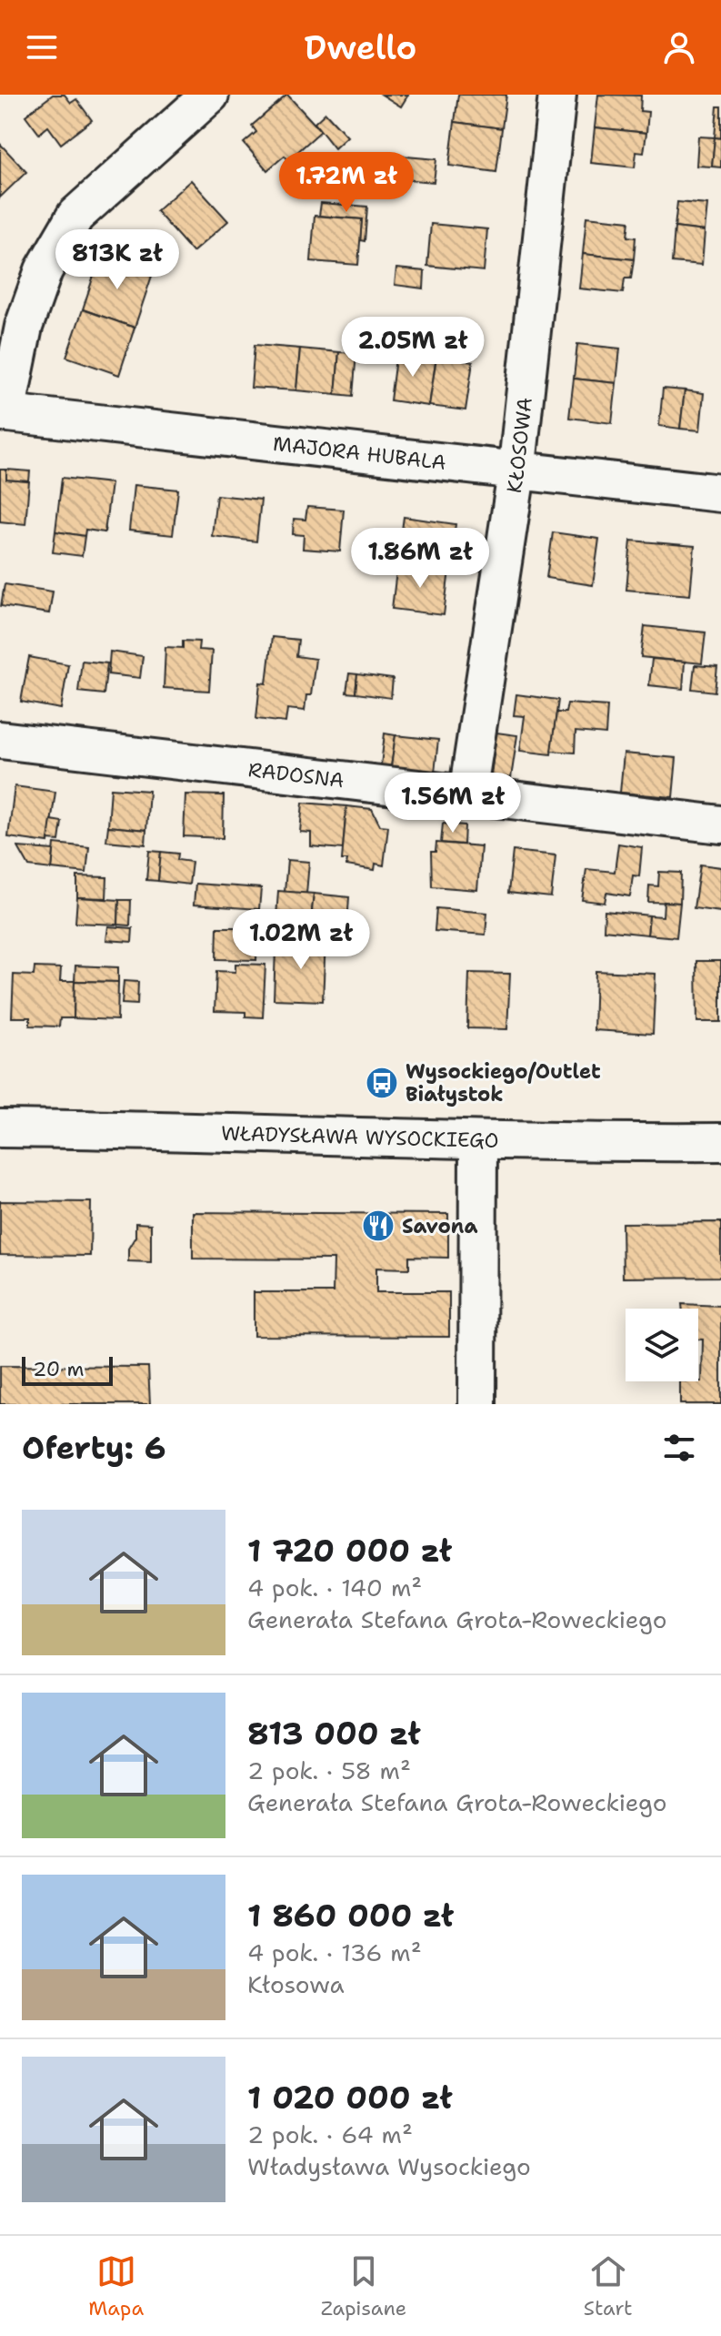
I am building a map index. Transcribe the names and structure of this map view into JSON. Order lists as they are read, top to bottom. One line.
{"streets":{"street":["KŁOSOWA","MAJORA HUBALA","RADOSNA","WŁADYSŁAWA WYSOCKIEGO"]},"crossings":[["KŁOSOWA","MAJORA HUBALA"],["KŁOSOWA","RADOSNA"]],"places":{"bus stop":["Wysockiego/Outlet Białystok"],"restaurant":["Savona"]},"scale_bar":"20 m","page":{"header":"Dwello","price":["1.72M zł","813K zł","2.05M zł","1.86M zł","1.56M zł","1.02M zł"],"scale":"20 m","heading":"Oferty: 6","list":[{"name":"1 720 000 zł","note":"4 pok. · 140 m² · Generała Stefana Grota-Roweckiego"},{"name":"813 000 zł","note":"2 pok. · 58 m² · Generała Stefana Grota-Roweckiego"},{"name":"1 860 000 zł","note":"4 pok. · 136 m² · Kłosowa"},{"name":"1 020 000 zł","note":"2 pok. · 64 m² · Władysława Wysockiego"}],"tabs":["Mapa","Zapisane","Start"]}}
